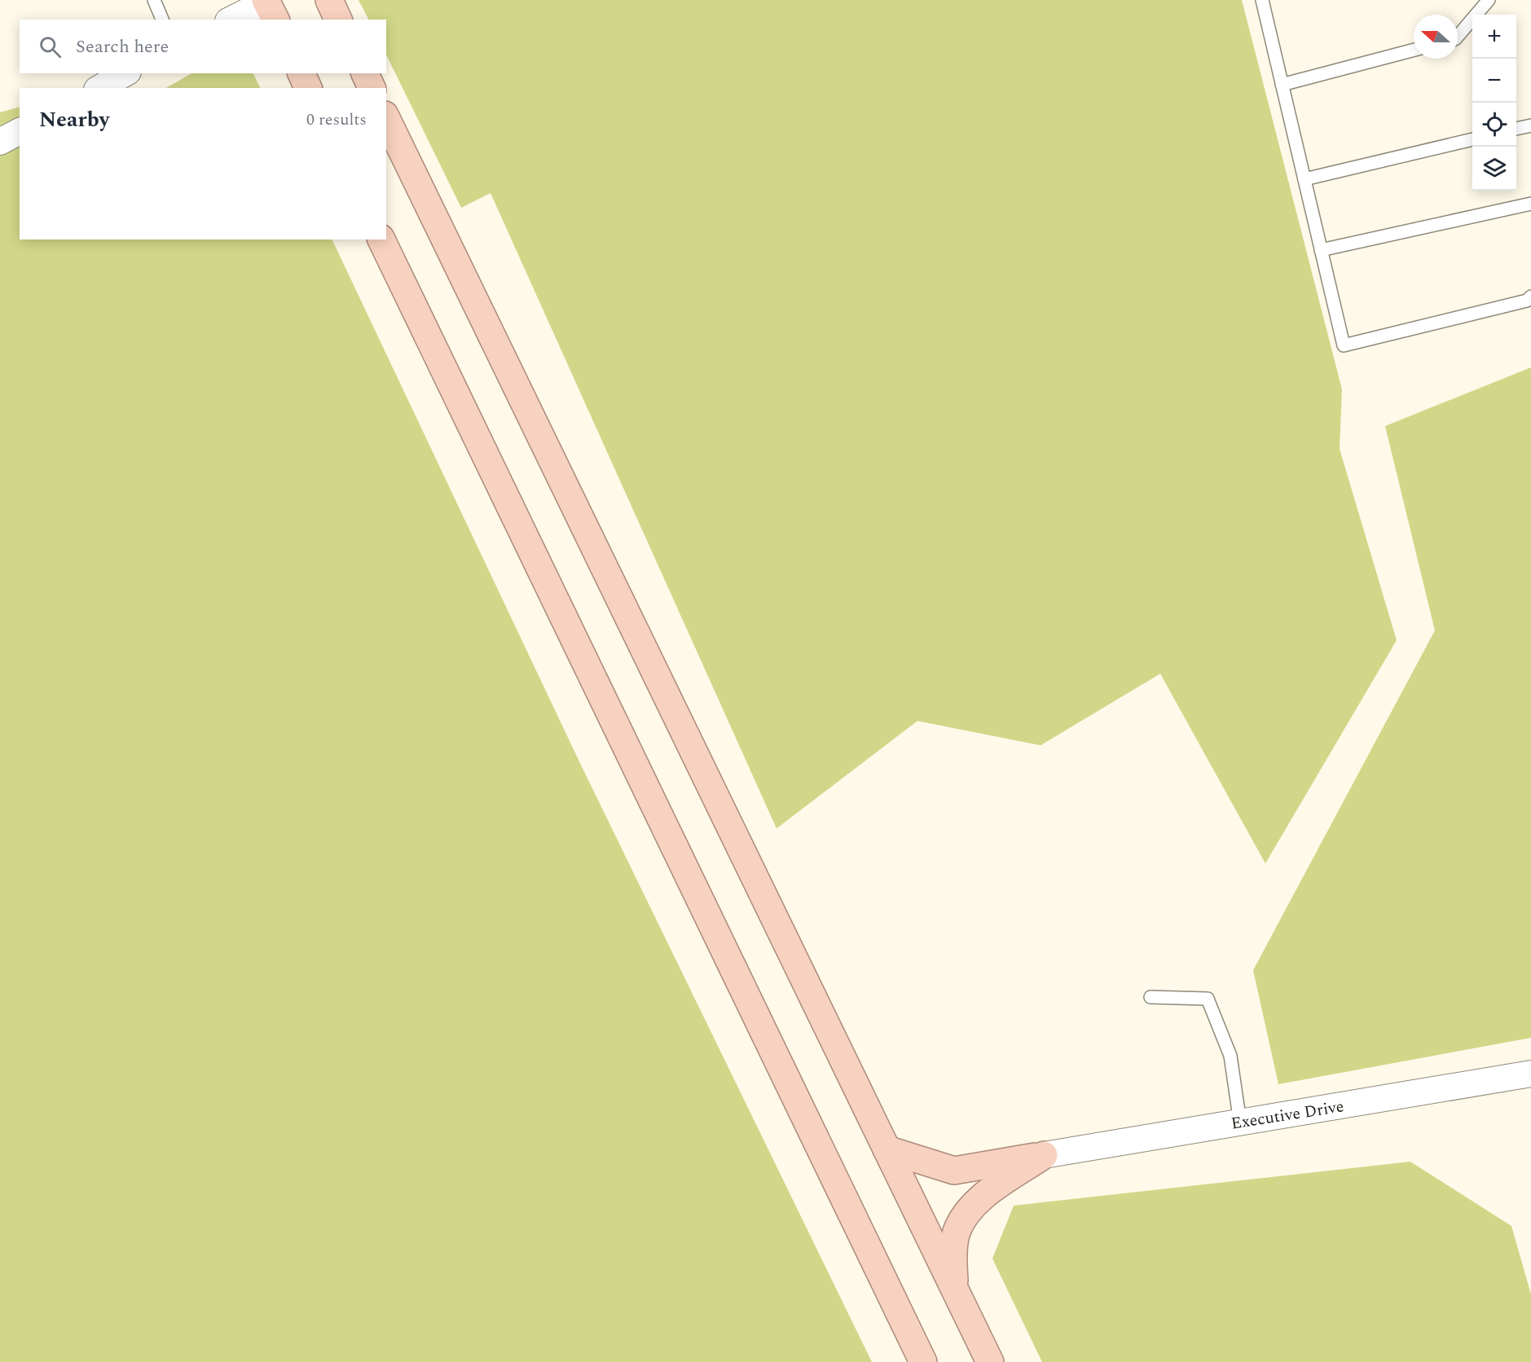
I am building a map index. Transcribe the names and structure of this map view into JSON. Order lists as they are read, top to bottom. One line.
{"streets":{"street":["Executive Drive"]},"north":"left","page":{"map_buttons":["+","−"],"search":"Search here","heading":["Nearby","0 results"]}}
